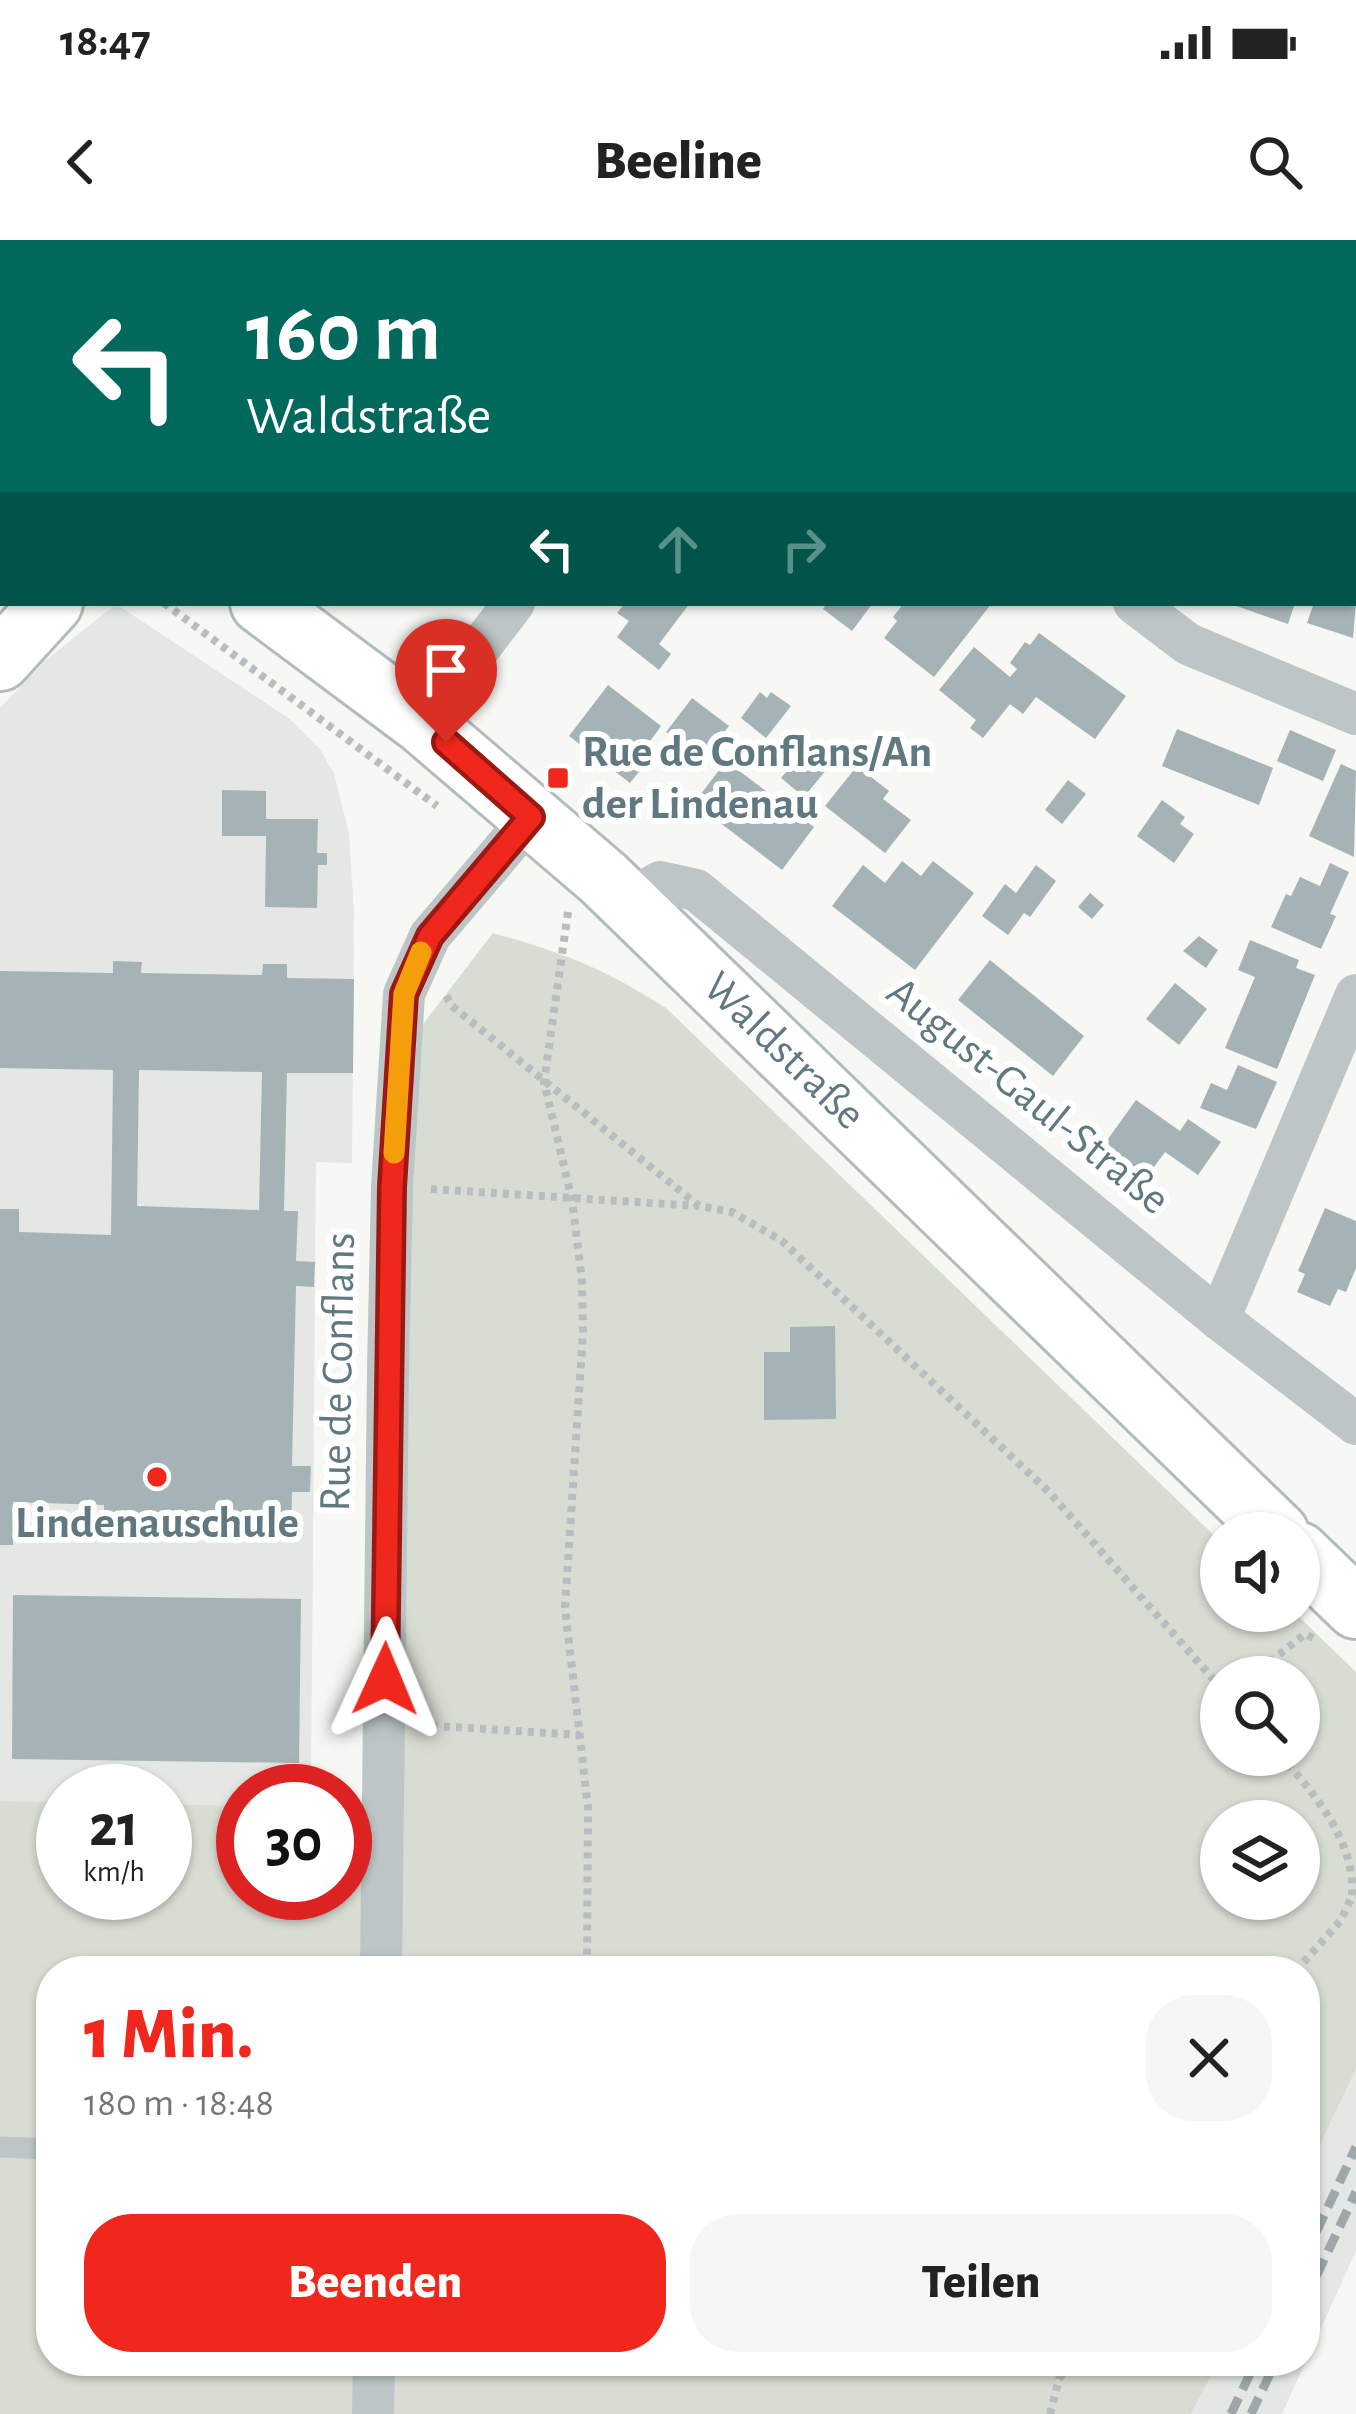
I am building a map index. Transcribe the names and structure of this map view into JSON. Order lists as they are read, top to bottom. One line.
{"streets":{"main road":["Waldstraße"],"street":["August-Gaul-Straße","Rue de Conflans"]},"crossings":[["Waldstraße","August-Gaul-Straße"],["Waldstraße","Rue de Conflans"]],"places":{"transit":["Rue de Conflans/An der Lindenau"],"other":["Lindenauschule"]},"page":{"status":"18:47","header":"Beeline","turn":["160 m","Waldstraße"],"speed":"21 km/h","limit":"30","heading":["1 Min.","180 m · 18:48"],"buttons":["Beenden","Teilen"]}}
